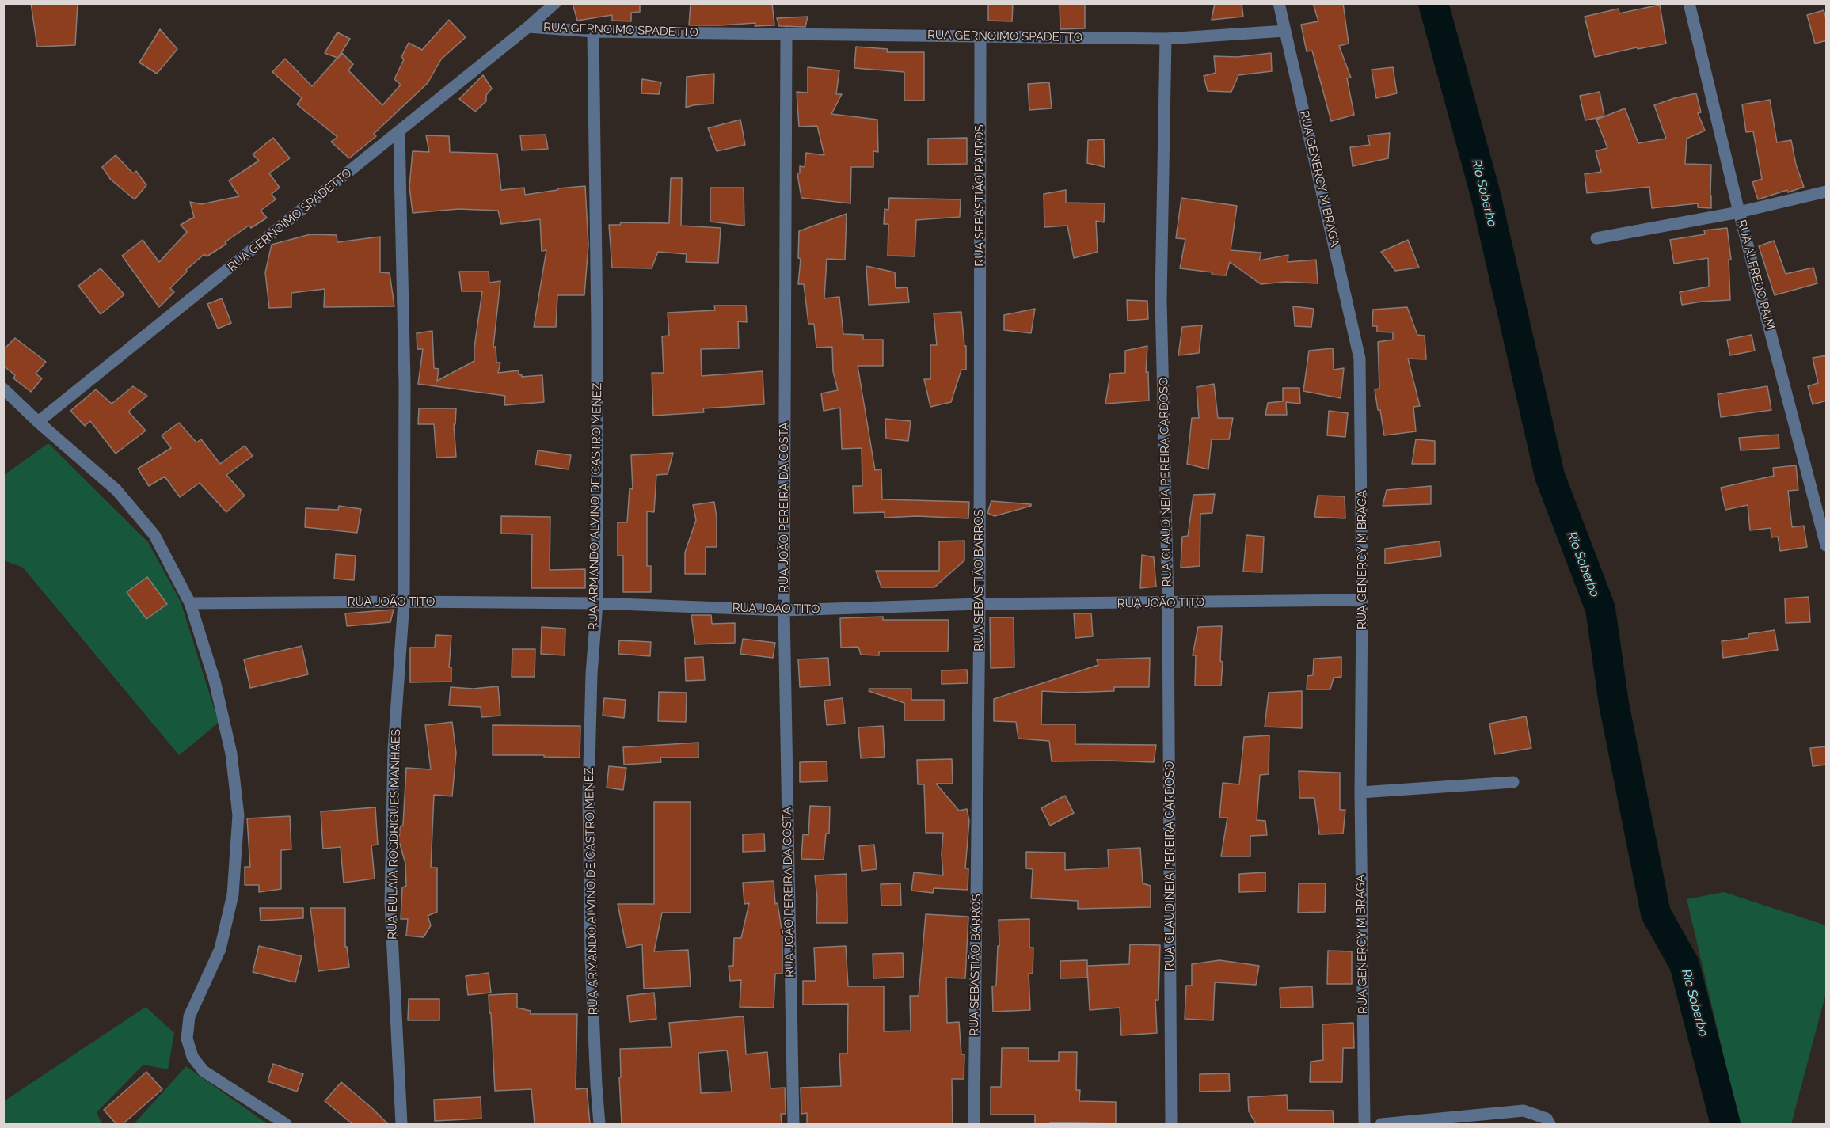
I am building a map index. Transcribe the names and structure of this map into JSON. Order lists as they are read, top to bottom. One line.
{"streets":{"street":["RUA GERNOIMO SPADETTO","RUA GENERCY M BRAGA","RUA SEBASTIÃO BARROS","RUA ALFREDO PAIM","RUA CLAUDINEIA PEREIRA CARDOSO","RUA ARMANDO ALVINO DE CASTRO MENEZ","RUA JOÃO PEREIRA DA COSTA","RUA JOÃO TITO","RUA EULAIA ROGDRIGUES MANHAES"]},"crossings":[["RUA GERNOIMO SPADETTO","RUA GENERCY M BRAGA"],["RUA GERNOIMO SPADETTO","RUA SEBASTIÃO BARROS"],["RUA GERNOIMO SPADETTO","RUA CLAUDINEIA PEREIRA CARDOSO"],["RUA GERNOIMO SPADETTO","RUA ARMANDO ALVINO DE CASTRO MENEZ"],["RUA GERNOIMO SPADETTO","RUA JOÃO PEREIRA DA COSTA"],["RUA GERNOIMO SPADETTO","RUA EULAIA ROGDRIGUES MANHAES"],["RUA GENERCY M BRAGA","RUA JOÃO TITO"],["RUA SEBASTIÃO BARROS","RUA JOÃO TITO"],["RUA CLAUDINEIA PEREIRA CARDOSO","RUA JOÃO TITO"],["RUA ARMANDO ALVINO DE CASTRO MENEZ","RUA JOÃO TITO"],["RUA JOÃO PEREIRA DA COSTA","RUA JOÃO TITO"],["RUA JOÃO TITO","RUA EULAIA ROGDRIGUES MANHAES"]],"water":["Rio Soberbo"]}
